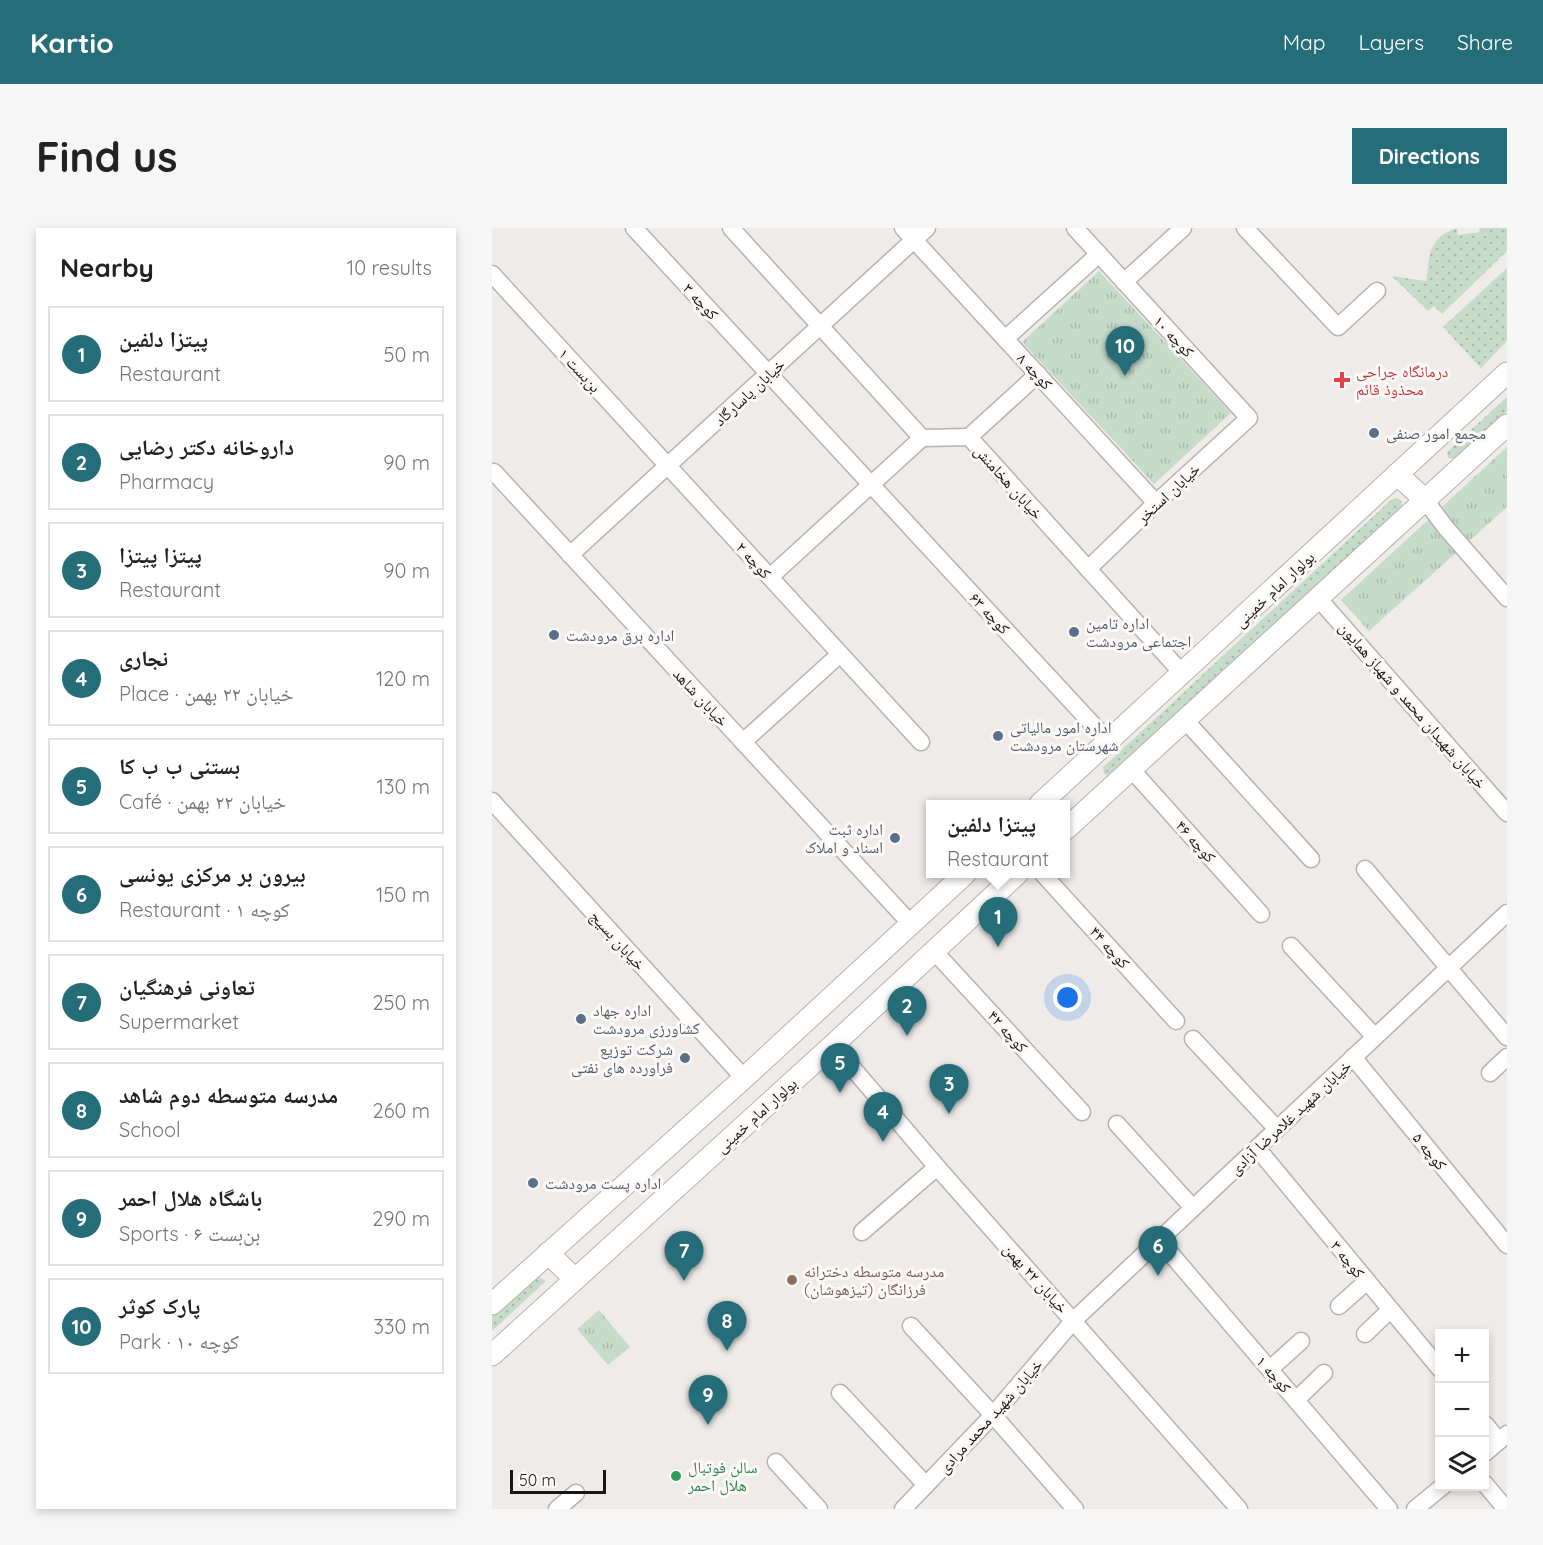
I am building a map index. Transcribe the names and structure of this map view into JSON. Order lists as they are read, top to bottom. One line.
{"streets":{"main road":["بولوار امام خمینی"],"street":["کوچه ۳","کوچه ۱۰","بن‌بست ۱","کوچه ۸","خیابان پاسارگاد","خیابان هخامنش","خیابان استخر","کوچه ۲","کوچه ۶۳","خیابان شاهد","خیابان شهیدان محمد و شهباز همایون","کوچه ۴۶","خیابان بسیج","کوچه ۴۴","کوچه ۴۲","خیابان شهید غلامرضا آزادی","کوچه ۵","خیابان ۲۲ بهمن","کوچه ۱","خیابان شهید محمد مرادی"]},"crossings":[["کوچه ۳","خیابان پاسارگاد"],["کوچه ۳","کوچه ۶۳"],["کوچه ۳","خیابان شهید غلامرضا آزادی"],["کوچه ۱۰","خیابان استخر"],["بن‌بست ۱","خیابان پاسارگاد"],["بن‌بست ۱","کوچه ۲"],["کوچه ۸","خیابان پاسارگاد"],["کوچه ۸","خیابان استخر"],["خیابان پاسارگاد","کوچه ۲"],["خیابان پاسارگاد","خیابان شاهد"],["خیابان هخامنش","خیابان استخر"],["خیابان هخامنش","بولوار امام خمینی"],["بولوار امام خمینی","کوچه ۶۳"],["بولوار امام خمینی","کوچه ۴۲"],["بولوار امام خمینی","خیابان ۲۲ بهمن"],["خیابان شهید غلامرضا آزادی","کوچه ۵"],["خیابان شهید غلامرضا آزادی","خیابان ۲۲ بهمن"],["خیابان شهید غلامرضا آزادی","کوچه ۱"],["خیابان شهید غلامرضا آزادی","خیابان شهید محمد مرادی"],["خیابان ۲۲ بهمن","خیابان شهید محمد مرادی"]],"places":{"health":["درمانگاه جراحی محذوذ قائم"],"other":["مجمع امور صنفی","اداره تامین اجتماعی مرودشت","اداره برق مرودشت","اداره امور مالیاتی شهرستان مرودشت","اداره ثبت اسناد و املاک","اداره جهاد کشاورزی مرودشت","شرکت توزیع فراورده های نفتی","اداره پست مرودشت","مدرسه متوسطه دخترانه فرزانگان (تیزهوشان)","سالن فوتبال هلال احمر"]},"scale_bar":"50 m","page":{"header":"Kartio","nav":["Map","Layers","Share"],"buttons":"Directions","title":"Find us","heading":["Nearby","10 results"],"list":[{"mark":"1","name":"پیتزا دلفین","note":"Restaurant","value":"50 m"},{"mark":"2","name":"داروخانه دکتر رضایی","note":"Pharmacy","value":"90 m"},{"mark":"3","name":"پیتزا پیتزا","note":"Restaurant","value":"90 m"},{"mark":"4","name":"نجاری","note":"Place · خیابان ۲۲ بهمن","value":"120 m"},{"mark":"5","name":"بستنی ب ب کا","note":"Café · خیابان ۲۲ بهمن","value":"130 m"},{"mark":"6","name":"بیرون بر مرکزی یونسی","note":"Restaurant · کوچه ۱","value":"150 m"},{"mark":"7","name":"تعاونی فرهنگیان","note":"Supermarket","value":"250 m"},{"mark":"8","name":"مدرسه متوسطه دوم شاهد","note":"School","value":"260 m"},{"mark":"9","name":"باشگاه هلال احمر","note":"Sports · بن‌بست ۶","value":"290 m"},{"mark":"10","name":"پارک کوثر","note":"Park · کوچه ۱۰","value":"330 m"}],"pins":["10","1","2","5","3","4","6","7","8","9"],"popup":["پیتزا دلفین","Restaurant"],"map_buttons":["+","−"],"scale":"50 m"}}
